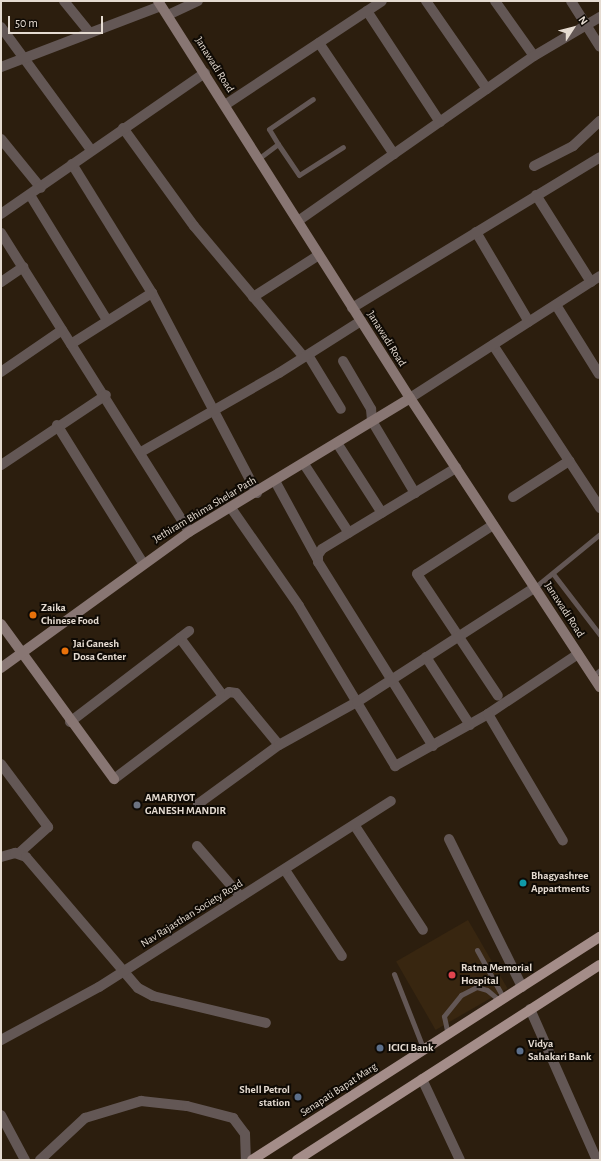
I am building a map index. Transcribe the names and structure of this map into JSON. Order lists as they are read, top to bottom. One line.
{"streets":{"main road":["Senapati Bapat Marg"],"street":["Janawadi Road","Jethiram Bhima Shelar Path","Nav Rajasthan Society Road"]},"crossings":[["Janawadi Road","Jethiram Bhima Shelar Path"]],"places":["Zaika Chinese Food","Jai Ganesh Dosa Center","AMARJYOT GANESH MANDIR","Bhagyashree Appartments","Ratna Memorial Hospital","ICICI Bank","Vidya Sahakari Bank","Shell Petrol station"],"scale_bar":"50 m","north":"top right"}
